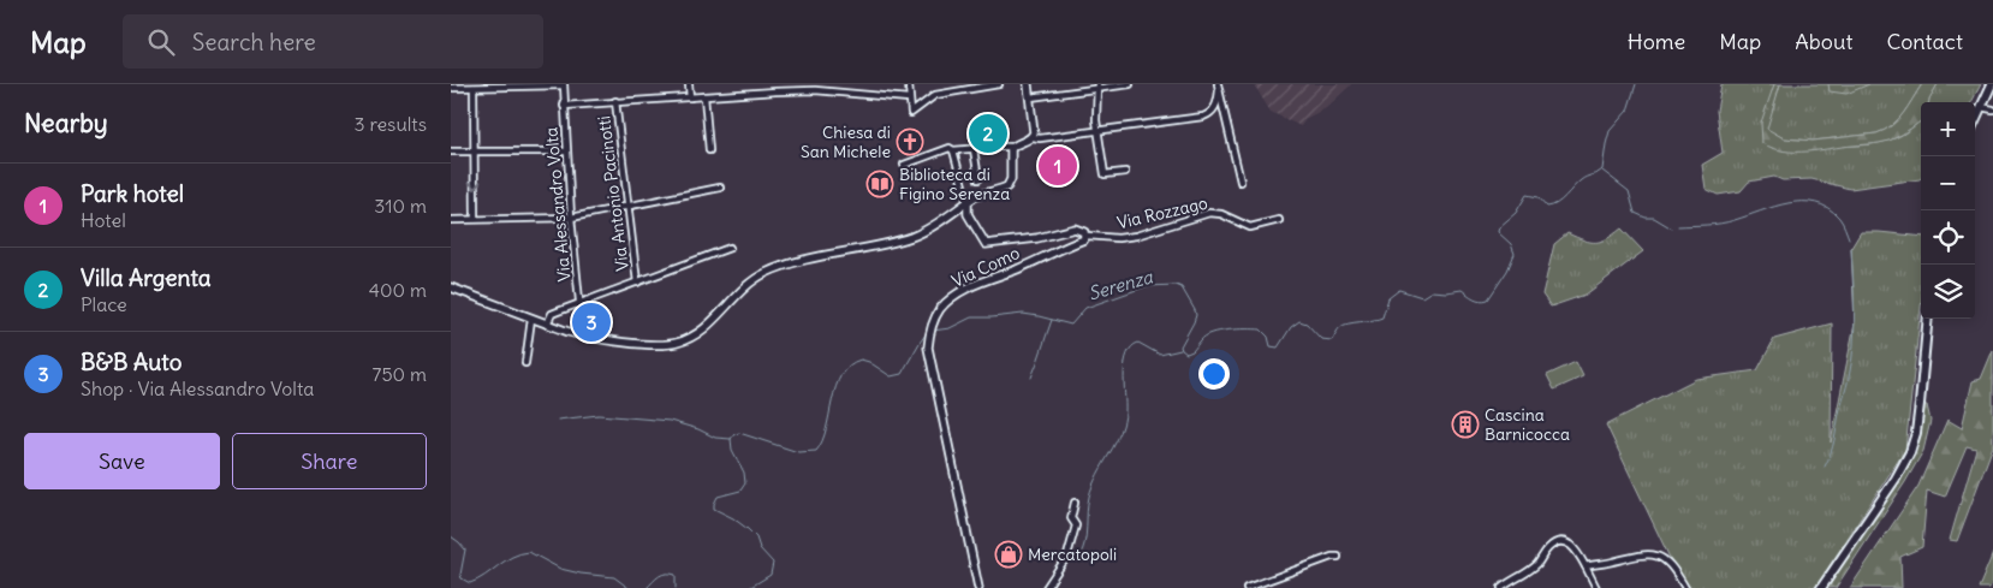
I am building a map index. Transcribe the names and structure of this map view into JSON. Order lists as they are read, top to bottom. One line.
{"streets":{"street":["Via Antonio Pacinotti","Via Alessandro Volta","Via Rozzago","Via Como"]},"crossings":[["Via Rozzago","Via Como"]],"water":["Serenza"],"places":{"church":["Chiesa di San Michele"],"library":["Biblioteca di Figino Serenza"],"building":["Cascina Barnicocca"],"shop":["Mercatopoli"]},"page":{"header":"Map","search":"Search here","nav":["Home","Map","About","Contact"],"heading":["Nearby","3 results"],"map_buttons":["+","−"],"pins":["2","1","3"],"list":[{"mark":"1","name":"Park hotel","note":"Hotel","value":"310 m"},{"mark":"2","name":"Villa Argenta","note":"Place","value":"400 m"},{"mark":"3","name":"B&B Auto","note":"Shop · Via Alessandro Volta","value":"750 m"}],"buttons":["Save","Share"]}}
